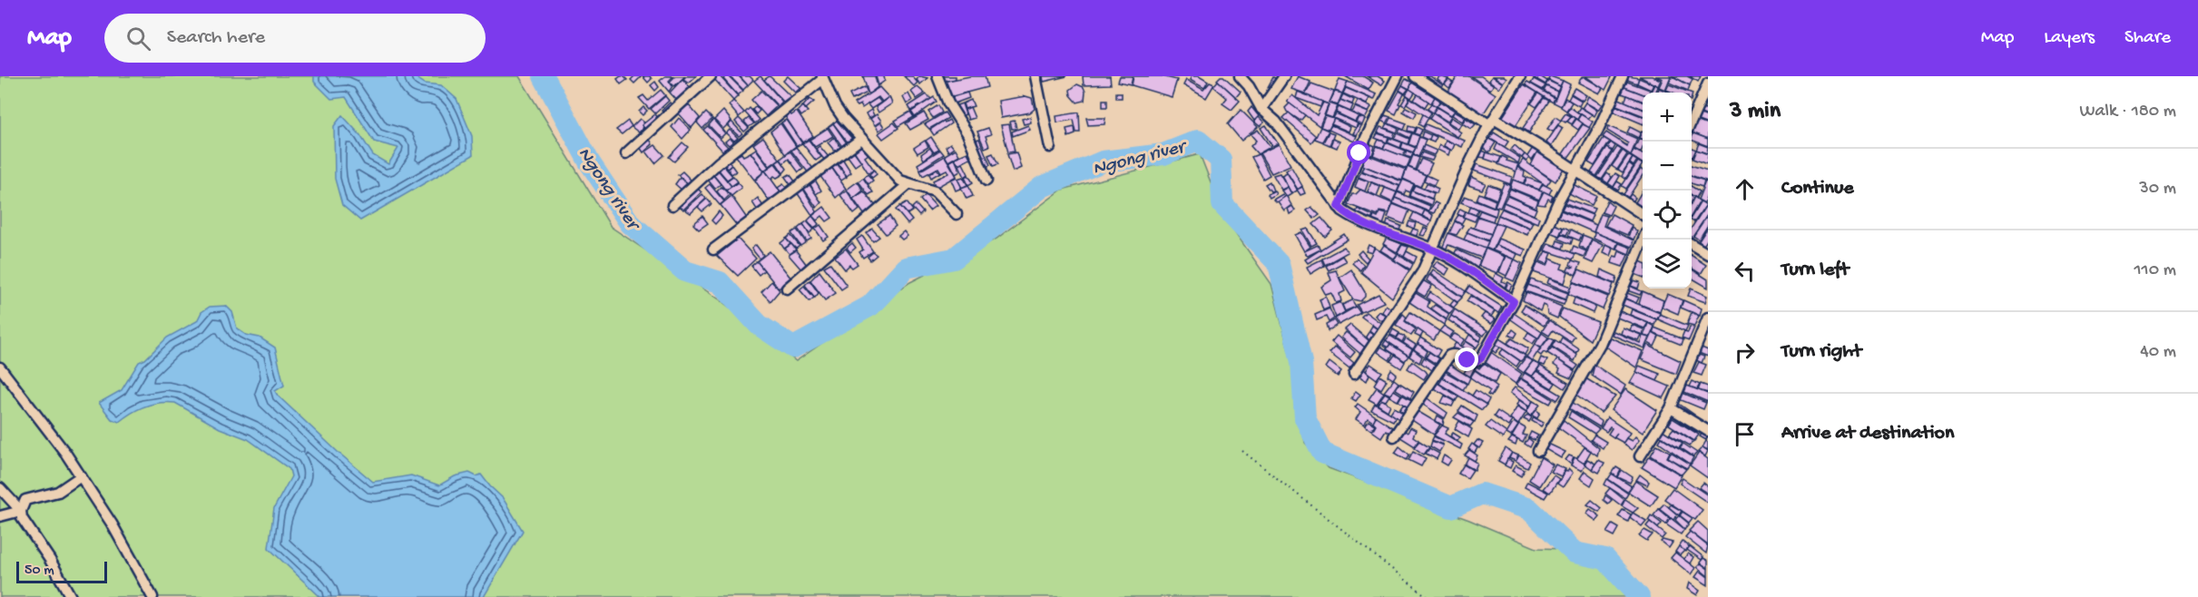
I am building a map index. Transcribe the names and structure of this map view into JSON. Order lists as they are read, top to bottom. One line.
{"water":["Ngong river"],"scale_bar":"50 m","page":{"header":"Map","search":"Search here","nav":["Map","Layers","Share"],"heading":["3 min","Walk · 180 m"],"map_buttons":["+","−"],"list":[["Continue","30 m"],["Turn left","110 m"],["Turn right","40 m"],"Arrive at destination"],"scale":"50 m"}}
